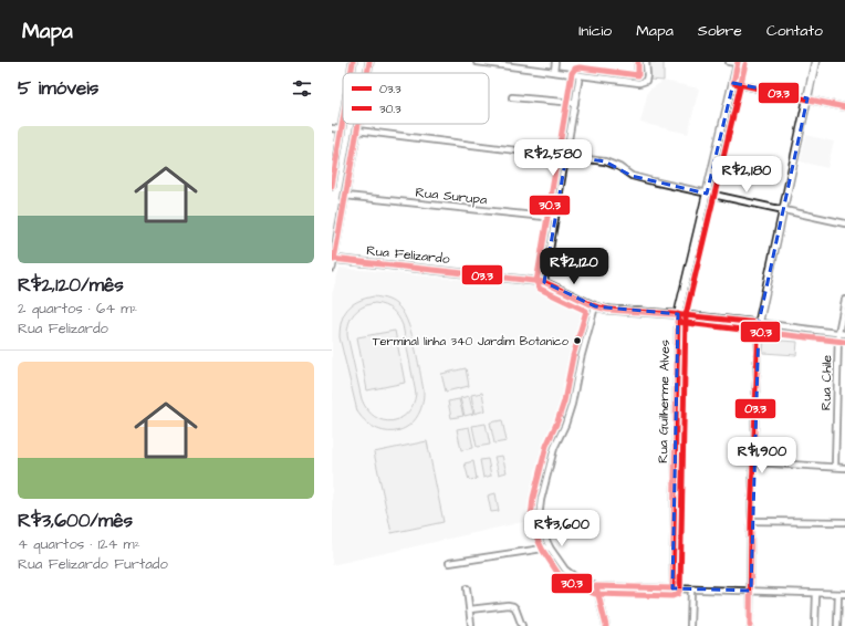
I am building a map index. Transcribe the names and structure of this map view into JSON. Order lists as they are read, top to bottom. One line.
{"streets":{"main road":["Rua Felizardo","Rua Guilherme Alves"],"street":["Rua Surupa","Rua Chile"]},"crossings":[["Rua Felizardo","Rua Chile"],["Rua Felizardo","Rua Guilherme Alves"]],"places":["Terminal linha 340 Jardim Botanico"],"lines":["transit line 03.3","transit line 30.3"],"legend":["03.3","30.3"],"page":{"header":"Mapa","nav":["Início","Mapa","Sobre","Contato"],"heading":"5 imóveis","list":[{"name":"R$2,120/mês","note":"2 quartos · 64 m² · Rua Felizardo"},{"name":"R$3,600/mês","note":"4 quartos · 124 m² · Rua Felizardo Furtado"}],"price":["R$2,580","R$2,180","R$2,120","R$1,900","R$3,600"]}}
